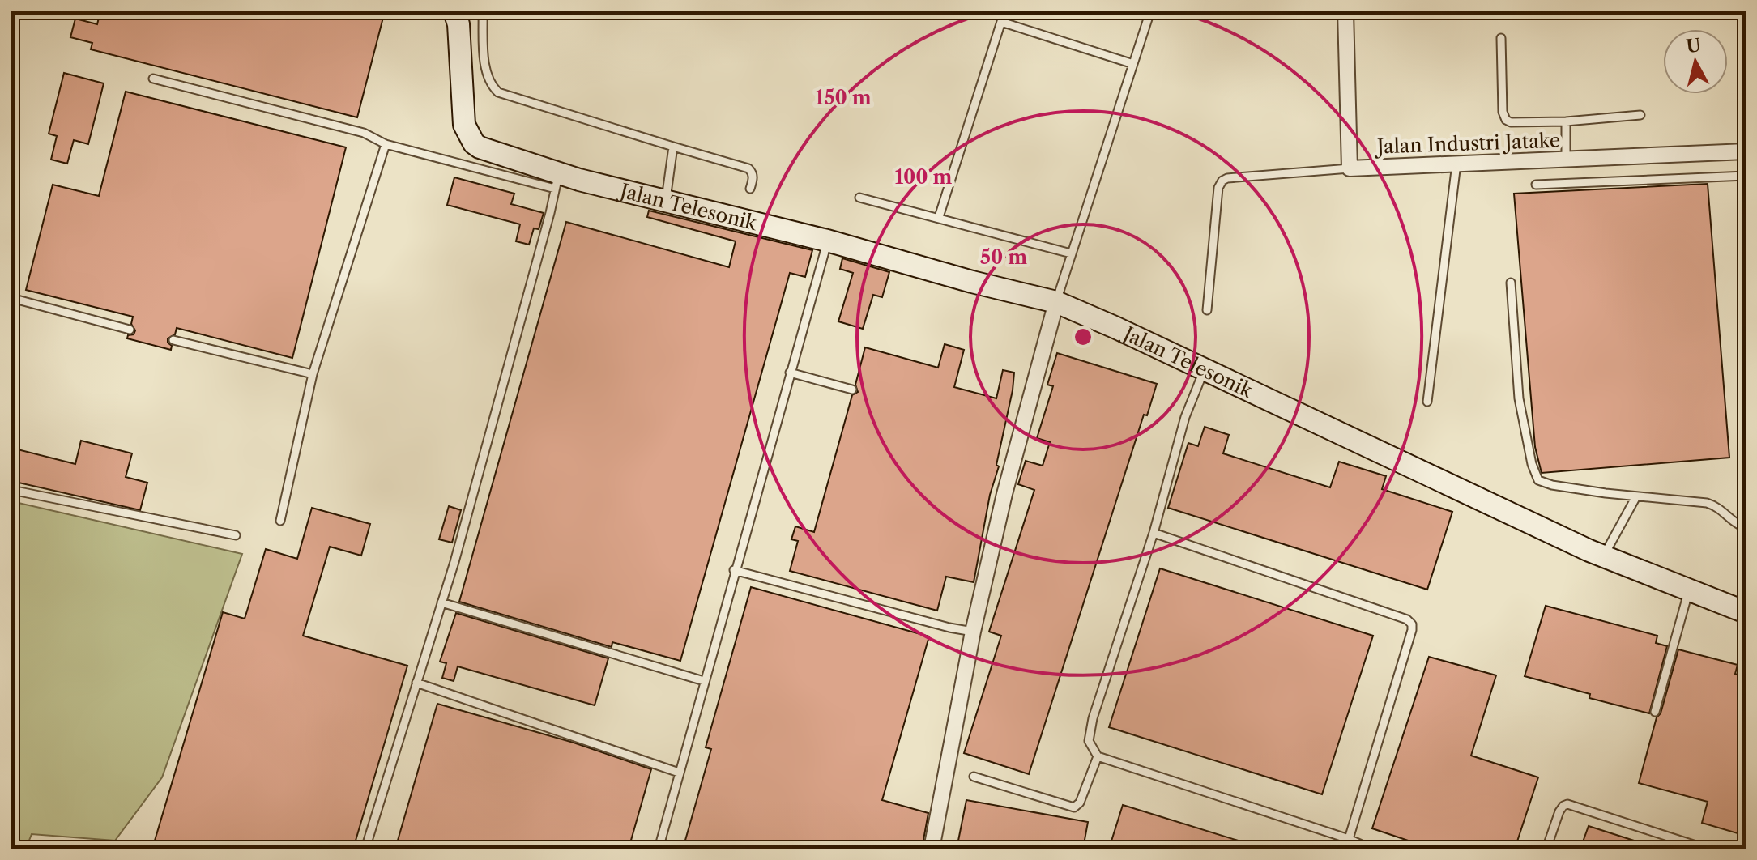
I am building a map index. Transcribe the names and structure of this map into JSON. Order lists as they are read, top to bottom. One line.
{"streets":{"street":["Jalan Industri Jatake","Jalan Telesonik"]},"north":"top","rings":["150 m","100 m","50 m"]}
